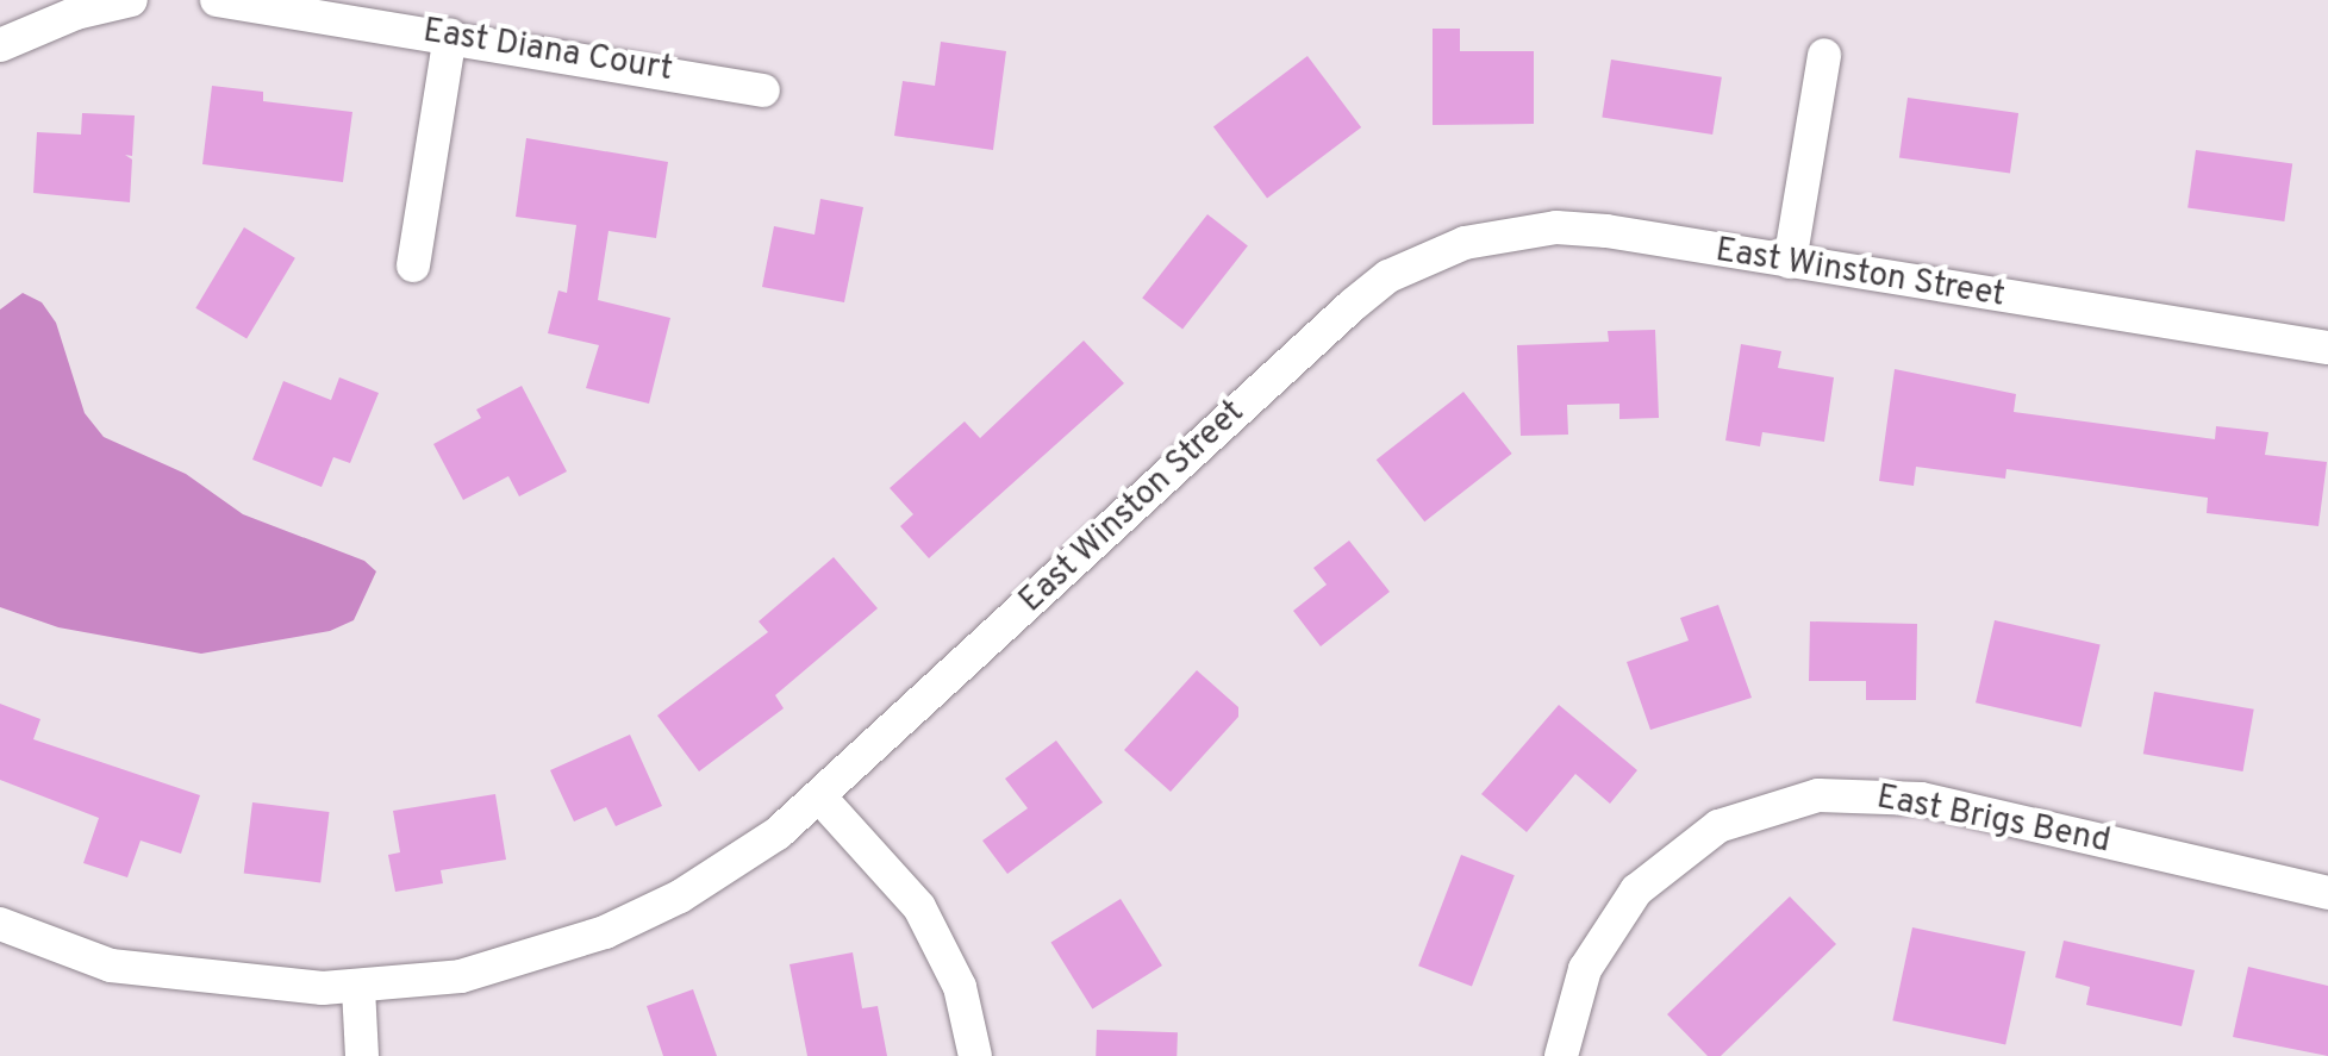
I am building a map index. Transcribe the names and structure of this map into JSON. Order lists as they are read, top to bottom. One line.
{"streets":{"street":["East Diana Court","East Winston Street","East Brigs Bend"]}}
